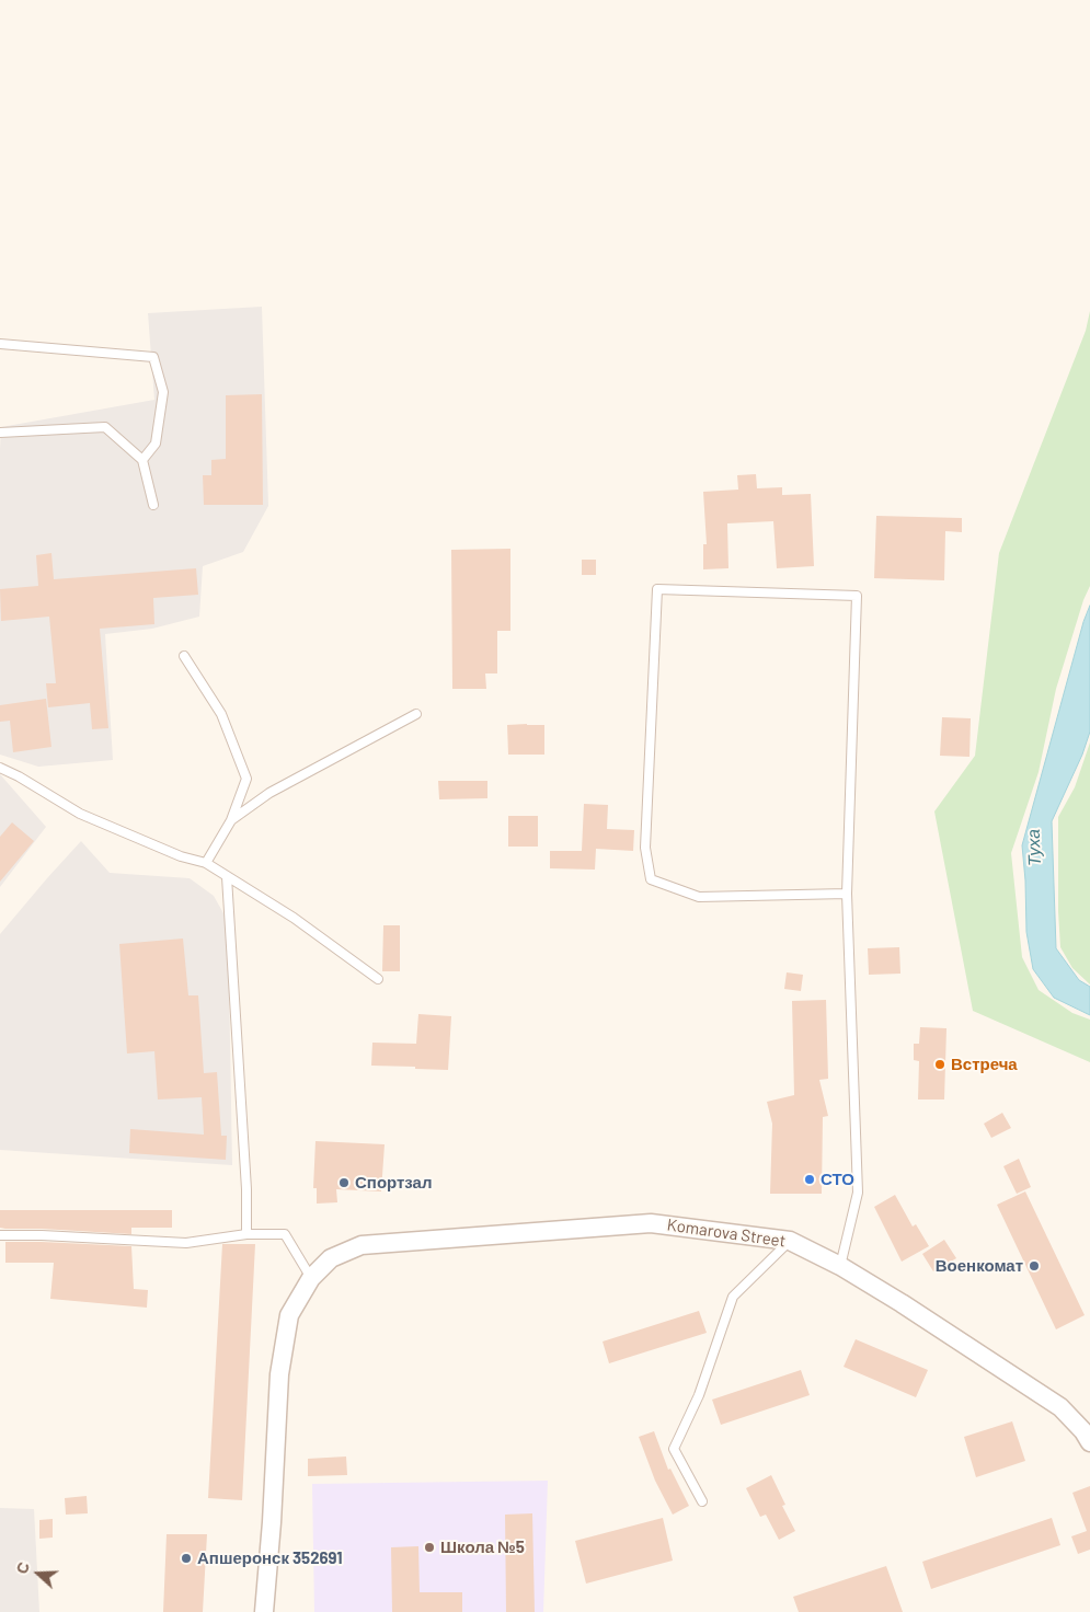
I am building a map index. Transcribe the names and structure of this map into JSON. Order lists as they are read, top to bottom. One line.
{"streets":{"street":["Komarova Street"]},"water":["Туха"],"places":["Встреча","СТО","Спортзал","Военкомат","Школа №5","Апшеронск 352691"],"north":"left"}
